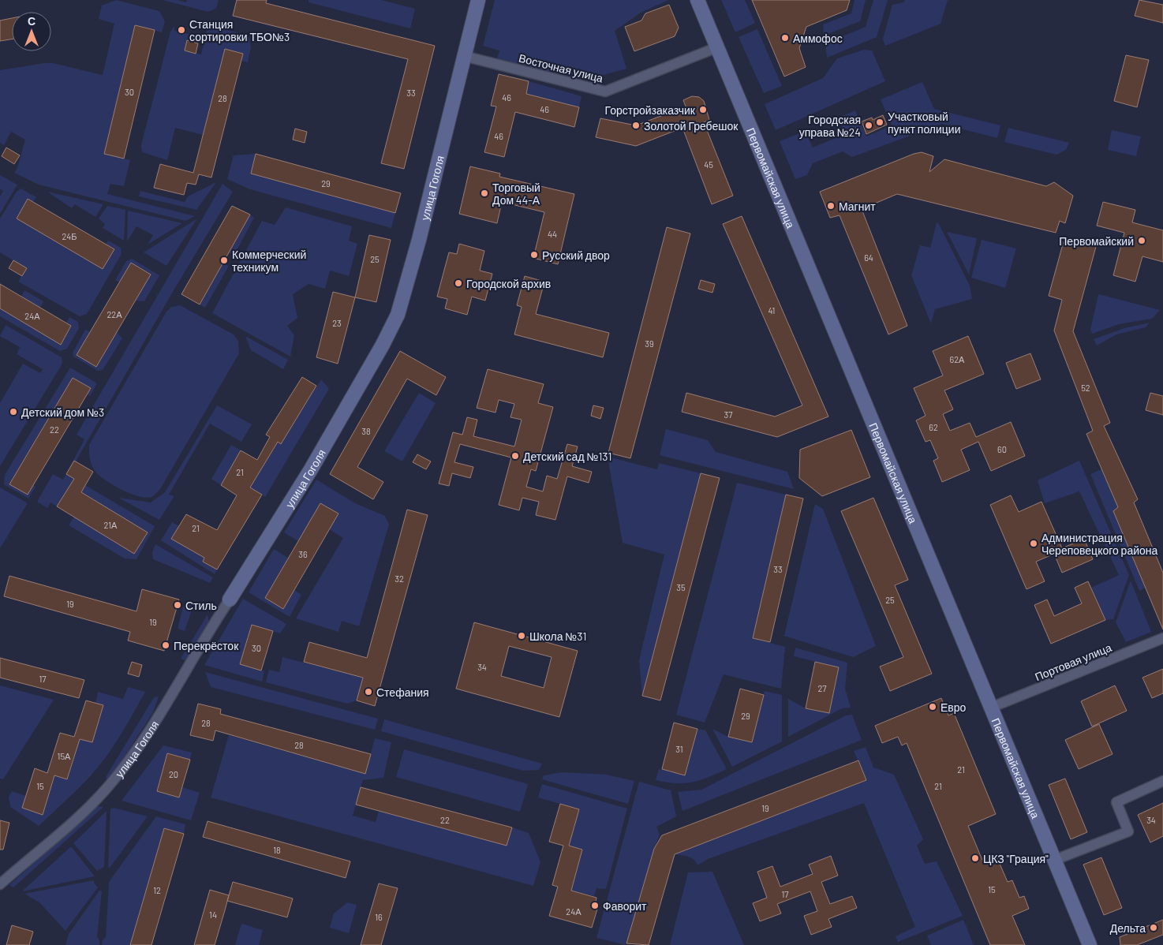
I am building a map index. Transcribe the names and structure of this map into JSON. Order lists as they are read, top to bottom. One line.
{"streets":{"street":["Восточная улица","Первомайская улица","улица Гоголя","Портовая улица"]},"crossings":[["Восточная улица","Первомайская улица"],["Восточная улица","улица Гоголя"],["Первомайская улица","Портовая улица"]],"places":["Станция сортировки ТБО№3","Аммофос","Горстройзаказчик","Участковый пункт полиции","Золотой Гребешок","Городская управа №24","Торговый Дом 44-А","Магнит","Первомайский","Русский двор","Коммерческий техникум","Городской архив","Детский дом №3","Детский сад №131","Администрация Череповецкого района","Стиль","Школа №31","Перекрёсток","Стефания","Евро","ЦКЗ \"Грация\"","Фаворит","Дельта"],"house_numbers":["30","33","46","28","46","46","45","29","44","24Б","64","25","41","22А","24А","23","39","62А","52","37","62","22","38","60","21","21А","21","36","33","32","35","25","19","19","30","34","17","27","29","28","28","31","15А","21","20","15","21","19","22","34","18","15","12","17","24А","14","16"],"north":"top"}
